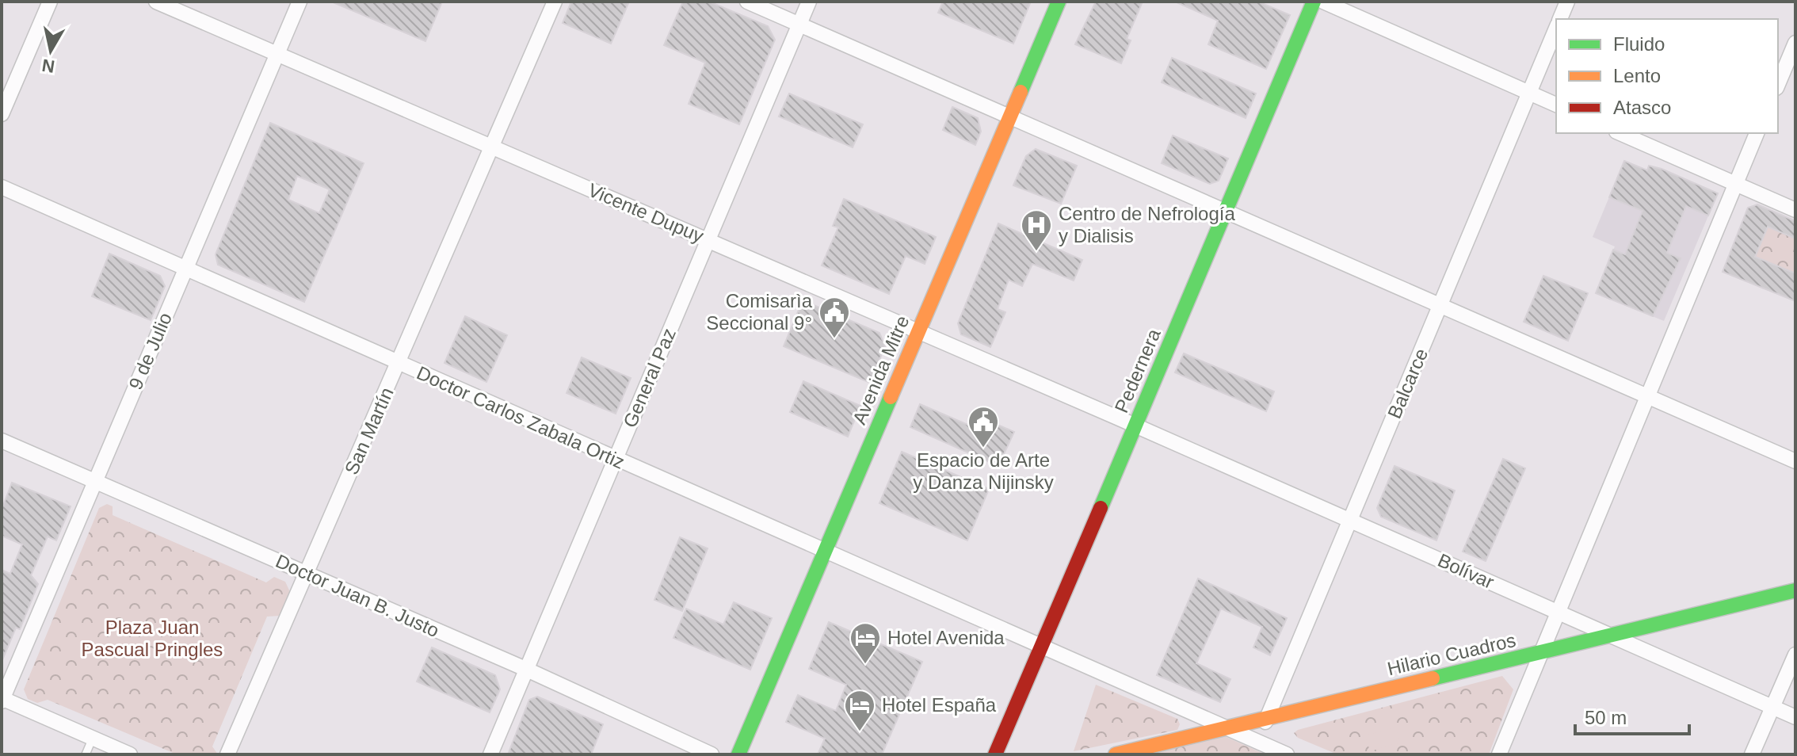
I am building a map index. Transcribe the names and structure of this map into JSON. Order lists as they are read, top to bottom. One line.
{"streets":{"main road":["Avenida Mitre","Pedernera","Hilario Cuadros"],"street":["Vicente Dupuy","9 de Julio","General Paz","Balcarce","Doctor Carlos Zabala Ortiz","San Martín","Bolívar","Doctor Juan B. Justo"]},"crossings":[["Vicente Dupuy","9 de Julio"],["Vicente Dupuy","Avenida Mitre"],["Vicente Dupuy","Pedernera"],["Vicente Dupuy","General Paz"],["Vicente Dupuy","San Martín"],["Vicente Dupuy","Bolívar"],["9 de Julio","Doctor Carlos Zabala Ortiz"],["9 de Julio","Doctor Juan B. Justo"],["Avenida Mitre","Doctor Carlos Zabala Ortiz"],["Pedernera","Doctor Carlos Zabala Ortiz"],["Pedernera","Bolívar"],["General Paz","Doctor Carlos Zabala Ortiz"],["General Paz","Doctor Juan B. Justo"],["Balcarce","Doctor Carlos Zabala Ortiz"],["Balcarce","Bolívar"],["Balcarce","Hilario Cuadros"],["Doctor Carlos Zabala Ortiz","San Martín"],["Doctor Carlos Zabala Ortiz","Hilario Cuadros"],["San Martín","Doctor Juan B. Justo"],["Bolívar","Hilario Cuadros"]],"parks":["Plaza Juan Pascual Pringles"],"places":{"hospital":["Centro de Nefrología y Dialisis"],"public building":["Comisarìa Seccional 9°","Espacio de Arte y Danza Nijinsky"],"hotel":["Hotel Avenida","Hotel España"]},"legend":["Fluido","Lento","Atasco"],"scale_bar":"50 m","north":"bottom"}
